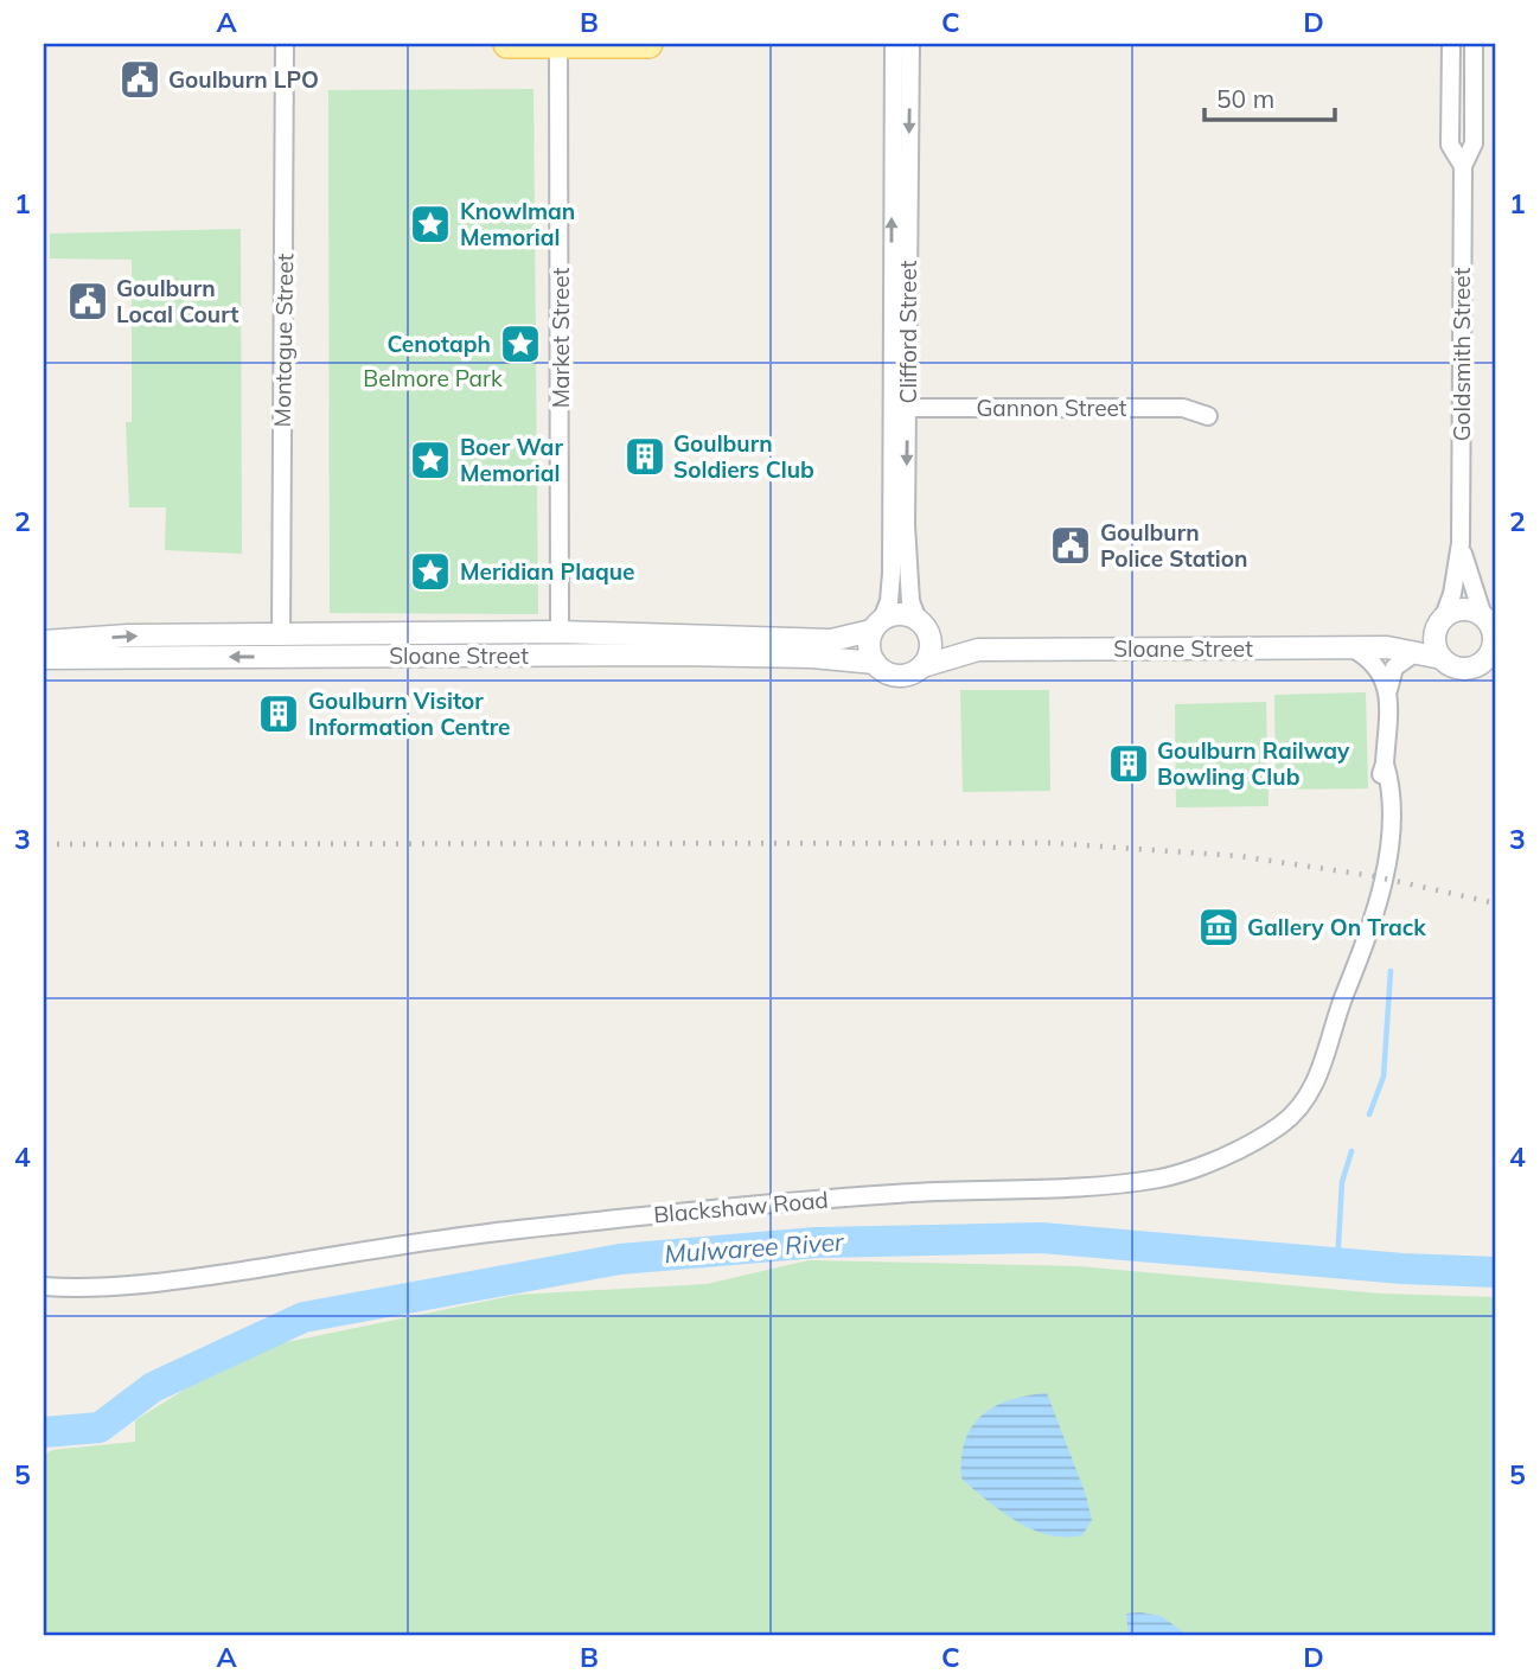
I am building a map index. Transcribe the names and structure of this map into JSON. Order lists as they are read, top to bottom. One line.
{"streets":{"street":["Clifford Street","Market Street","Montague Street","Goldsmith Street","Gannon Street","Sloane Street","Blackshaw Road"]},"crossings":[["Clifford Street","Gannon Street"],["Clifford Street","Sloane Street"],["Market Street","Sloane Street"],["Montague Street","Sloane Street"],["Goldsmith Street","Sloane Street"],["Sloane Street","Blackshaw Road"]],"water":["Mulwaree River"],"parks":["Belmore Park"],"places":{"public building":["Goulburn LPO","Goulburn Local Court","Goulburn Police Station"],"place":["Knowlman Memorial","Cenotaph","Boer War Memorial","Meridian Plaque"],"building":["Goulburn Soldiers Club","Goulburn Visitor Information Centre","Goulburn Railway Bowling Club"],"museum":["Gallery On Track"]},"scale_bar":"50 m","grid":{"columns":["A","B","C","D"],"rows":["1","2","3","4","5"]}}
